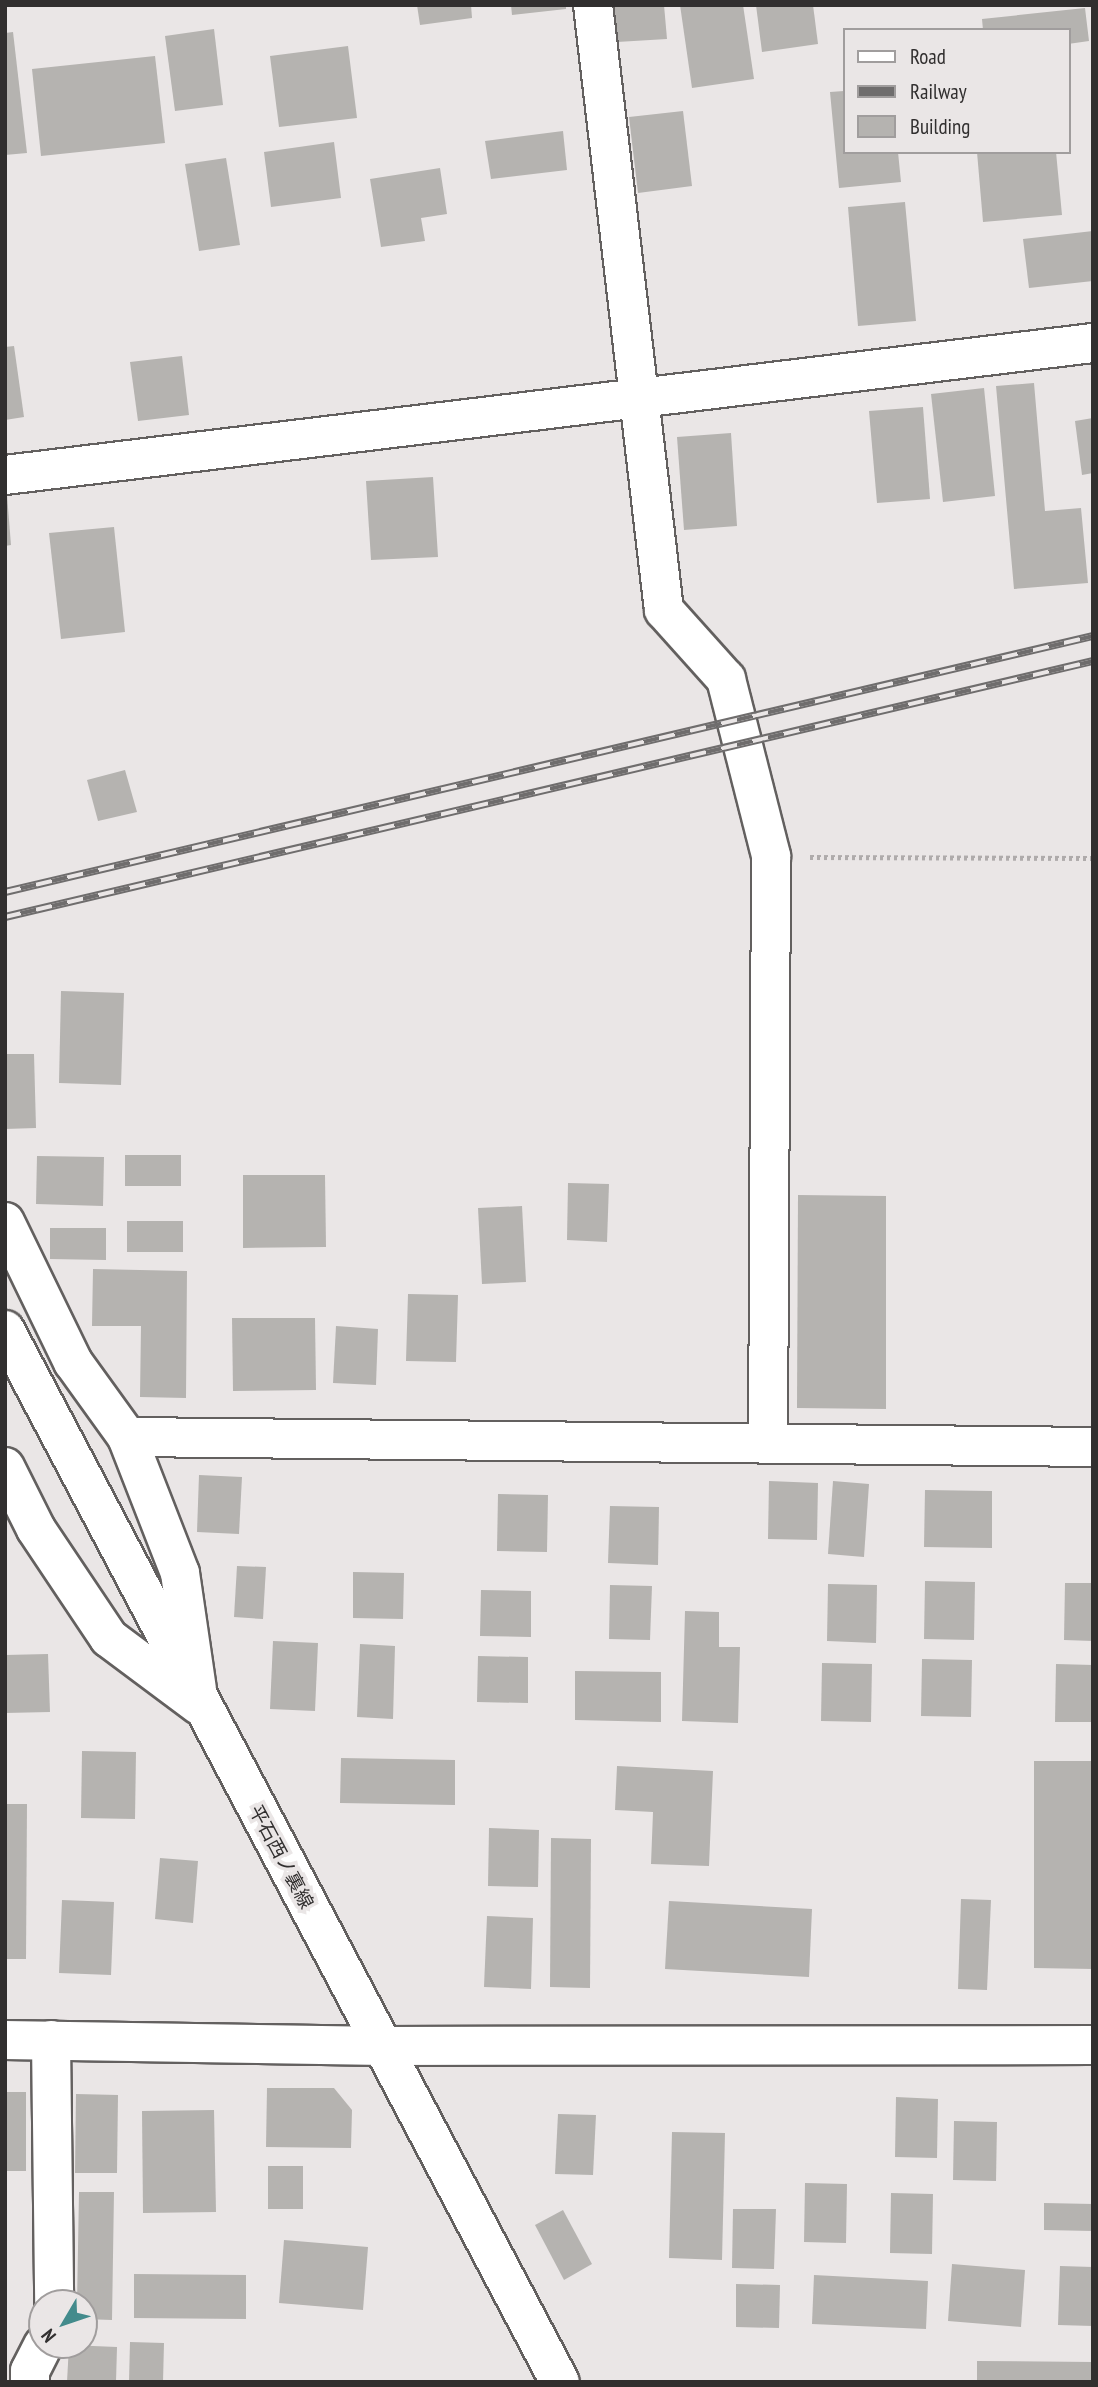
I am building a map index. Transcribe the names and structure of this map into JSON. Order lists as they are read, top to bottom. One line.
{"streets":{"street":["平石西ノ裏線"]},"legend":["Road","Railway","Building"],"north":"bottom left"}
